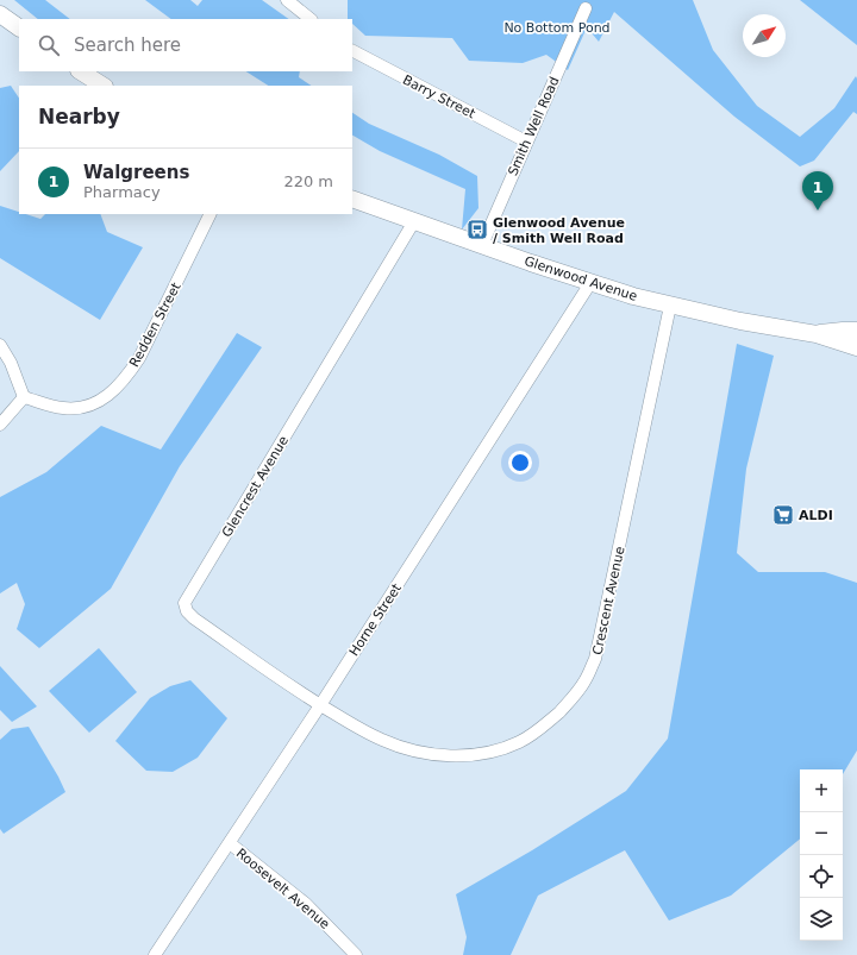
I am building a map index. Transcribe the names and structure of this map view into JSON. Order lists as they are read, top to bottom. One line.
{"streets":{"street":["Barry Street","Smith Well Road","Glenwood Avenue","Redden Street","Glencrest Avenue","Crescent Avenue","Horne Street","Roosevelt Avenue"]},"crossings":[["Barry Street","Smith Well Road"],["Smith Well Road","Glenwood Avenue"],["Glenwood Avenue","Glencrest Avenue"],["Glenwood Avenue","Crescent Avenue"],["Glenwood Avenue","Horne Street"],["Glencrest Avenue","Crescent Avenue"],["Glencrest Avenue","Horne Street"],["Crescent Avenue","Horne Street"],["Horne Street","Roosevelt Avenue"]],"parks":["No Bottom Pond"],"places":{"bus stop":["Glenwood Avenue / Smith Well Road"],"supermarket":["ALDI"]},"north":"top right","page":{"search":"Search here","heading":"Nearby","list":[{"mark":"1","name":"Walgreens","note":"Pharmacy","value":"220 m"}],"pins":"1","map_buttons":["+","−"]}}
